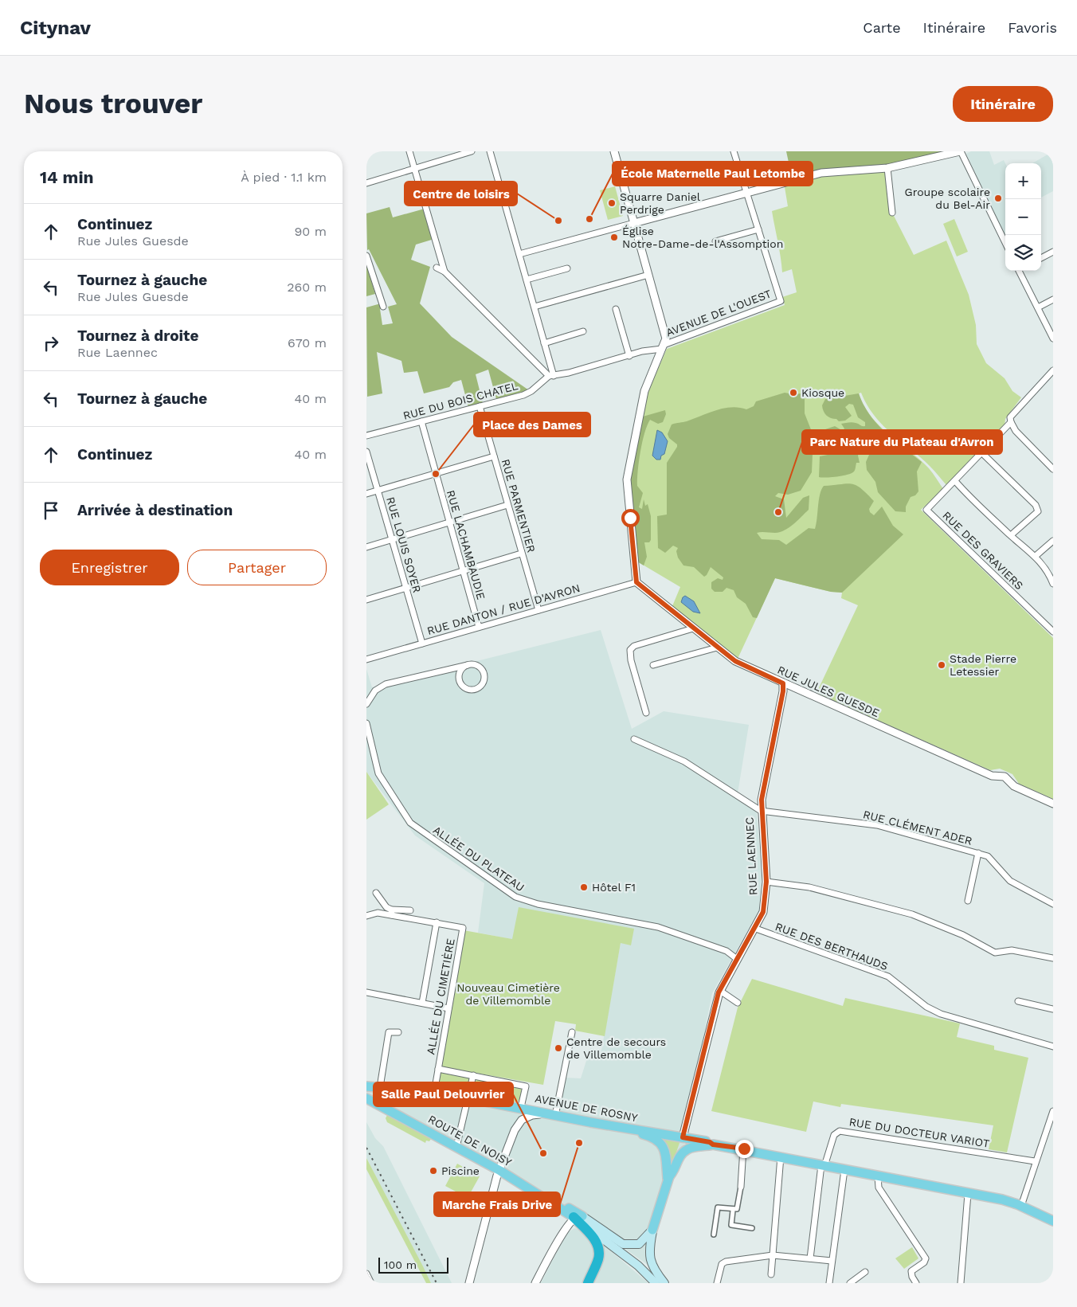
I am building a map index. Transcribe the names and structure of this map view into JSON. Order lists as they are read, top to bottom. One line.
{"streets":{"main road":["RUE LAENNEC","AVENUE DE ROSNY","ROUTE DE NOISY"],"street":["AVENUE DE L'OUEST","RUE DU BOIS CHATEL","RUE PARMENTIER","RUE LOUIS SOYER","RUE LACHAMBAUDIE","RUE DES GRAVIERS","RUE DANTON / RUE D'AVRON","RUE JULES GUESDE","RUE CLÉMENT ADER","ALLÉE DU PLATEAU","RUE DES BERTHAUDS","ALLÉE DU CIMETIÈRE","RUE DU DOCTEUR VARIOT"]},"crossings":[["AVENUE DE L'OUEST","RUE DU BOIS CHATEL"],["RUE DU BOIS CHATEL","RUE PARMENTIER"],["RUE DU BOIS CHATEL","RUE LACHAMBAUDIE"],["RUE PARMENTIER","RUE DANTON / RUE D'AVRON"],["RUE LOUIS SOYER","RUE DANTON / RUE D'AVRON"],["RUE LACHAMBAUDIE","RUE DANTON / RUE D'AVRON"],["RUE DANTON / RUE D'AVRON","RUE JULES GUESDE"],["RUE JULES GUESDE","RUE LAENNEC"],["RUE CLÉMENT ADER","RUE LAENNEC"],["RUE LAENNEC","ALLÉE DU PLATEAU"],["RUE LAENNEC","RUE DES BERTHAUDS"],["RUE LAENNEC","AVENUE DE ROSNY"],["RUE LAENNEC","ROUTE DE NOISY"],["ALLÉE DU CIMETIÈRE","AVENUE DE ROSNY"]],"parks":["Nouveau Cimetière de Villemomble"],"places":["Groupe scolaire du Bel-Air","Squarre Daniel Perdrige","École Maternelle Paul Letombe","Centre de loisirs","Église Notre-Dame-de-l'Assomption","Kiosque","Place des Dames","Parc Nature du Plateau d'Avron","Stade Pierre Letessier","Hôtel F1","Centre de secours de Villemomble","Marche Frais Drive","Salle Paul Delouvrier","Piscine"],"scale_bar":"100 m","page":{"header":"Citynav","nav":["Carte","Itinéraire","Favoris"],"buttons":["Itinéraire",["Enregistrer","Partager"]],"title":"Nous trouver","heading":["14 min","À pied · 1.1 km"],"map_buttons":["+","−"],"list":[["Continuez","Rue Jules Guesde","90 m"],["Tournez à gauche","Rue Jules Guesde","260 m"],["Tournez à droite","Rue Laennec","670 m"],["Tournez à gauche","40 m"],["Continuez","40 m"],"Arrivée à destination"],"scale":"100 m"}}
